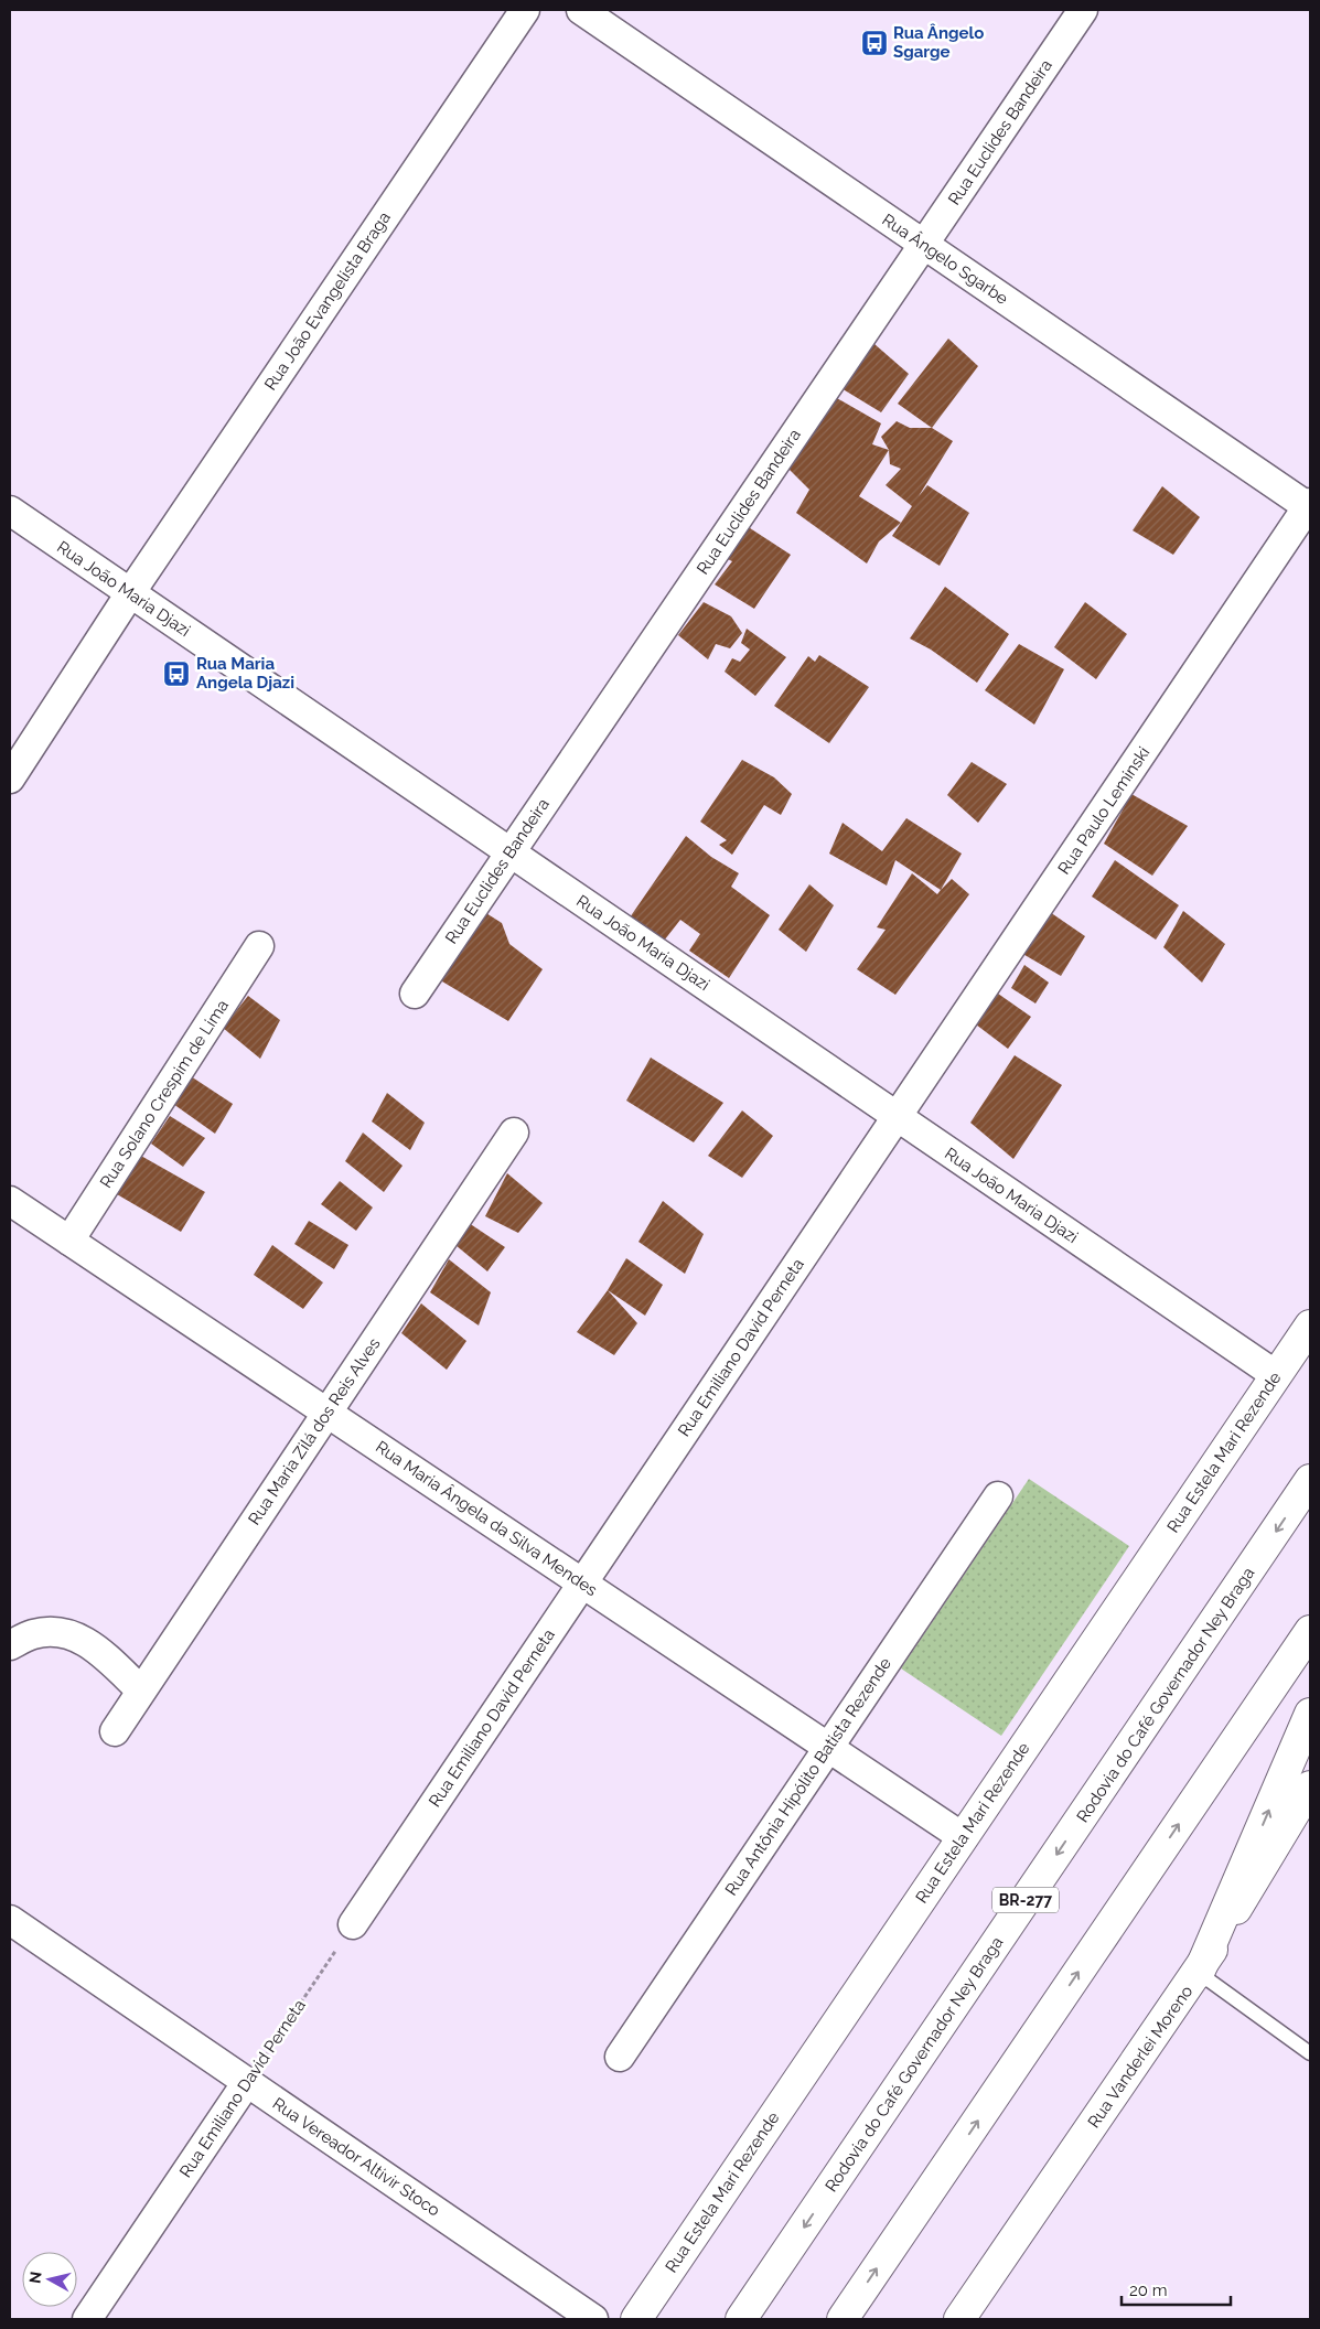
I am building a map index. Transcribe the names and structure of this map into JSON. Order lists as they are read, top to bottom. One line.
{"streets":{"main road":["Rua Estela Mari Rezende","Rodovia do Café Governador Ney Braga","BR-277","Rua Vanderlei Moreno"],"street":["Rua Euclides Bandeira","Rua Ângelo Sgarbe","Rua João Evangelista Braga","Rua João Maria Djazi","Rua Paulo Leminski","Rua Solano Crespim de Lima","Rua Emiliano David Perneta","Rua Maria Zilá dos Reis Alves","Rua Maria Ângela da Silva Mendes","Rua Antônia Hipólito Batista Rezende","Rua Vereador Altivir Stoco"]},"crossings":[["Rua Euclides Bandeira","Rua Ângelo Sgarbe"],["Rua Euclides Bandeira","Rua João Maria Djazi"],["Rua Ângelo Sgarbe","Rua Paulo Leminski"],["Rua João Evangelista Braga","Rua João Maria Djazi"],["Rua João Maria Djazi","Rua Paulo Leminski"],["Rua João Maria Djazi","Rua Emiliano David Perneta"],["Rua João Maria Djazi","Rua Estela Mari Rezende"],["Rua Paulo Leminski","Rua Emiliano David Perneta"],["Rua Solano Crespim de Lima","Rua Maria Ângela da Silva Mendes"],["Rua Emiliano David Perneta","Rua Maria Ângela da Silva Mendes"],["Rua Emiliano David Perneta","Rua Vereador Altivir Stoco"],["Rua Maria Zilá dos Reis Alves","Rua Maria Ângela da Silva Mendes"],["Rua Estela Mari Rezende","Rua Maria Ângela da Silva Mendes"],["Rua Maria Ângela da Silva Mendes","Rua Antônia Hipólito Batista Rezende"]],"places":{"bus stop":["Rua Ângelo Sgarge","Rua Maria Angela Djazi"]},"scale_bar":"20 m","north":"left"}
